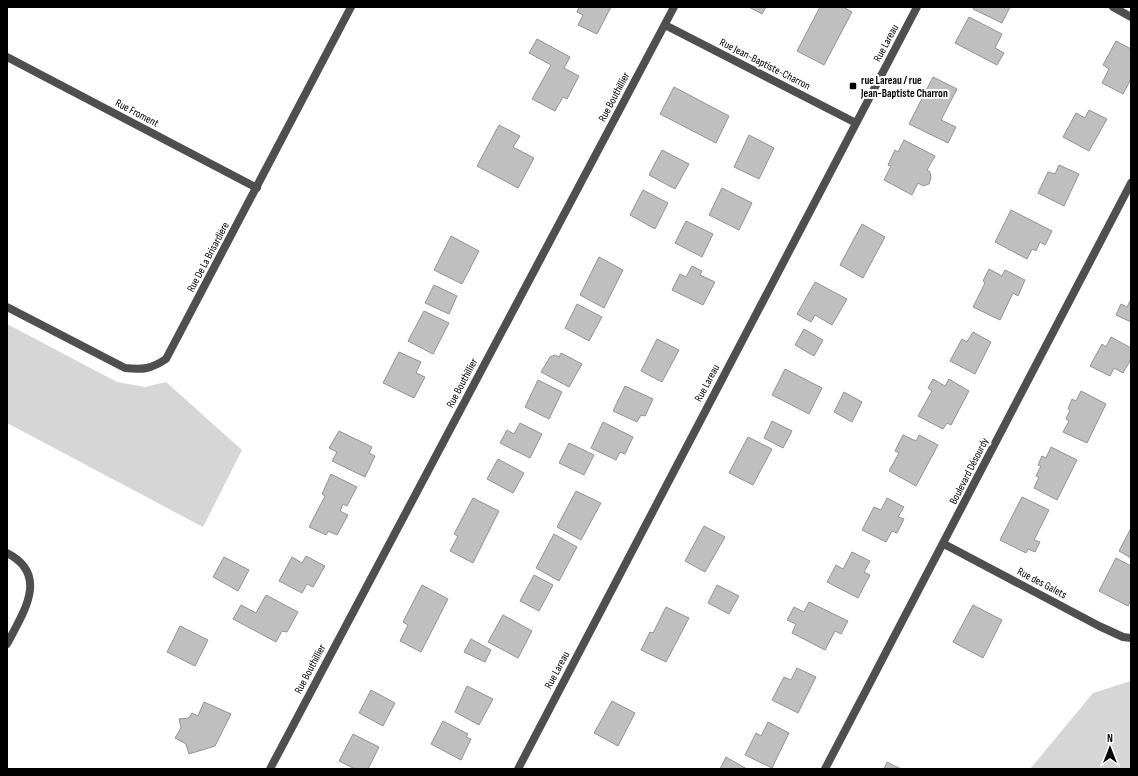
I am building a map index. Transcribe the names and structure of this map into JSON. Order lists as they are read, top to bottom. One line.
{"streets":{"street":["Rue Lareau","Rue Jean-Baptiste-Charron","Rue Bouthillier","Rue Froment","Rue De La Brisardière","Boulevard Désourdy","Rue des Galets"]},"crossings":[["Rue Lareau","Rue Jean-Baptiste-Charron"],["Rue Jean-Baptiste-Charron","Rue Bouthillier"],["Rue Froment","Rue De La Brisardière"],["Boulevard Désourdy","Rue des Galets"]],"places":{"transit":["rue Lareau / rue Jean-Baptiste Charron"]},"north":"top"}
